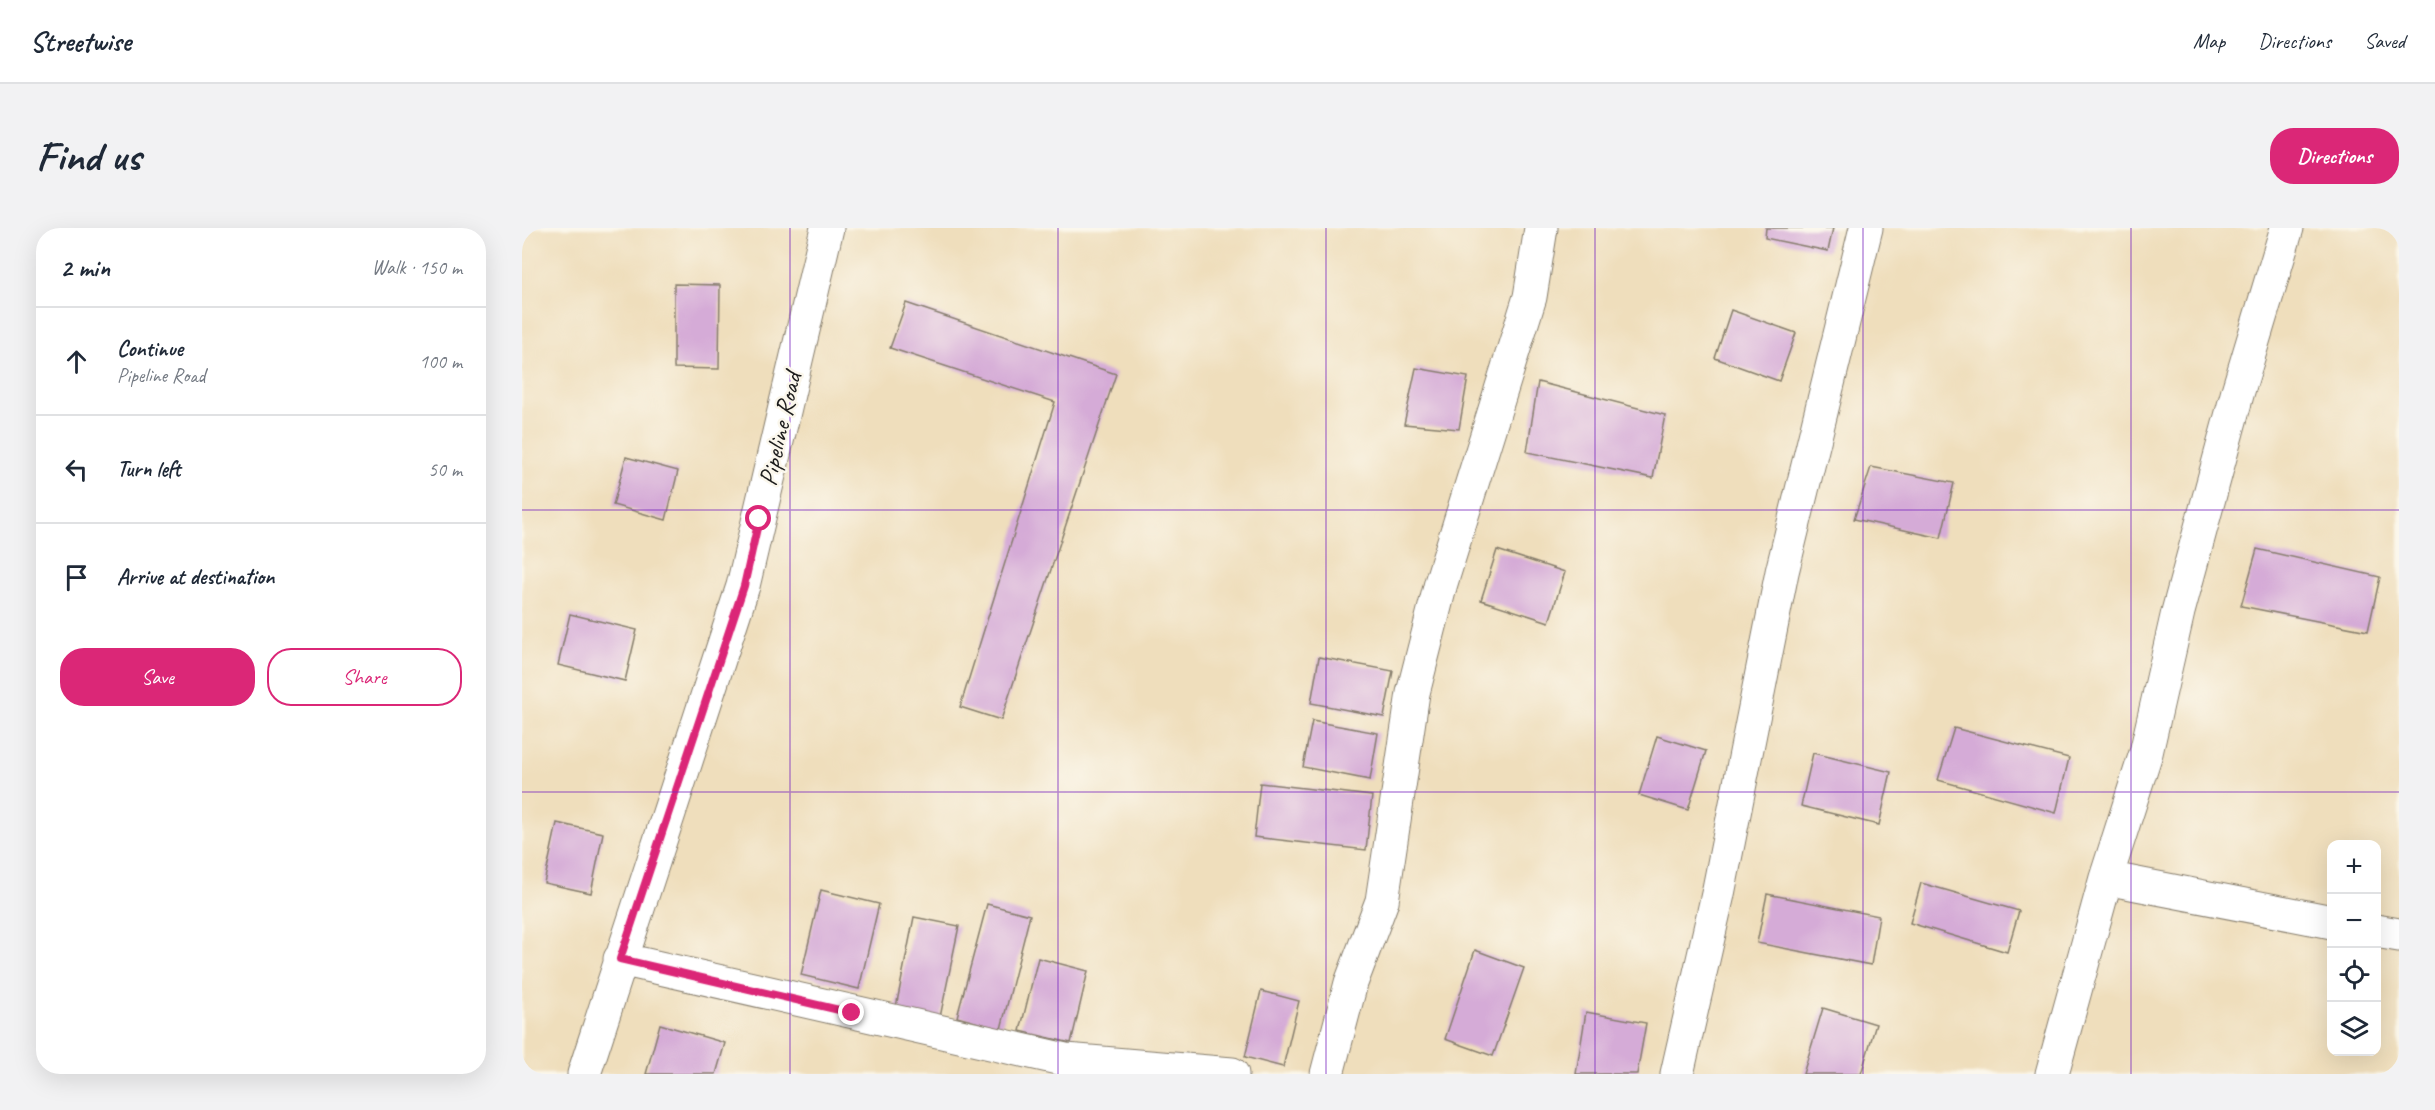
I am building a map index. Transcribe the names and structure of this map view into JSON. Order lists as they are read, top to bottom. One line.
{"streets":{"street":["Pipeline Road"]},"page":{"header":"Streetwise","nav":["Map","Directions","Saved"],"buttons":["Directions",["Save","Share"]],"title":"Find us","heading":["2 min","Walk · 150 m"],"list":[["Continue","Pipeline Road","100 m"],["Turn left","50 m"],"Arrive at destination"],"map_buttons":["+","−"]}}
